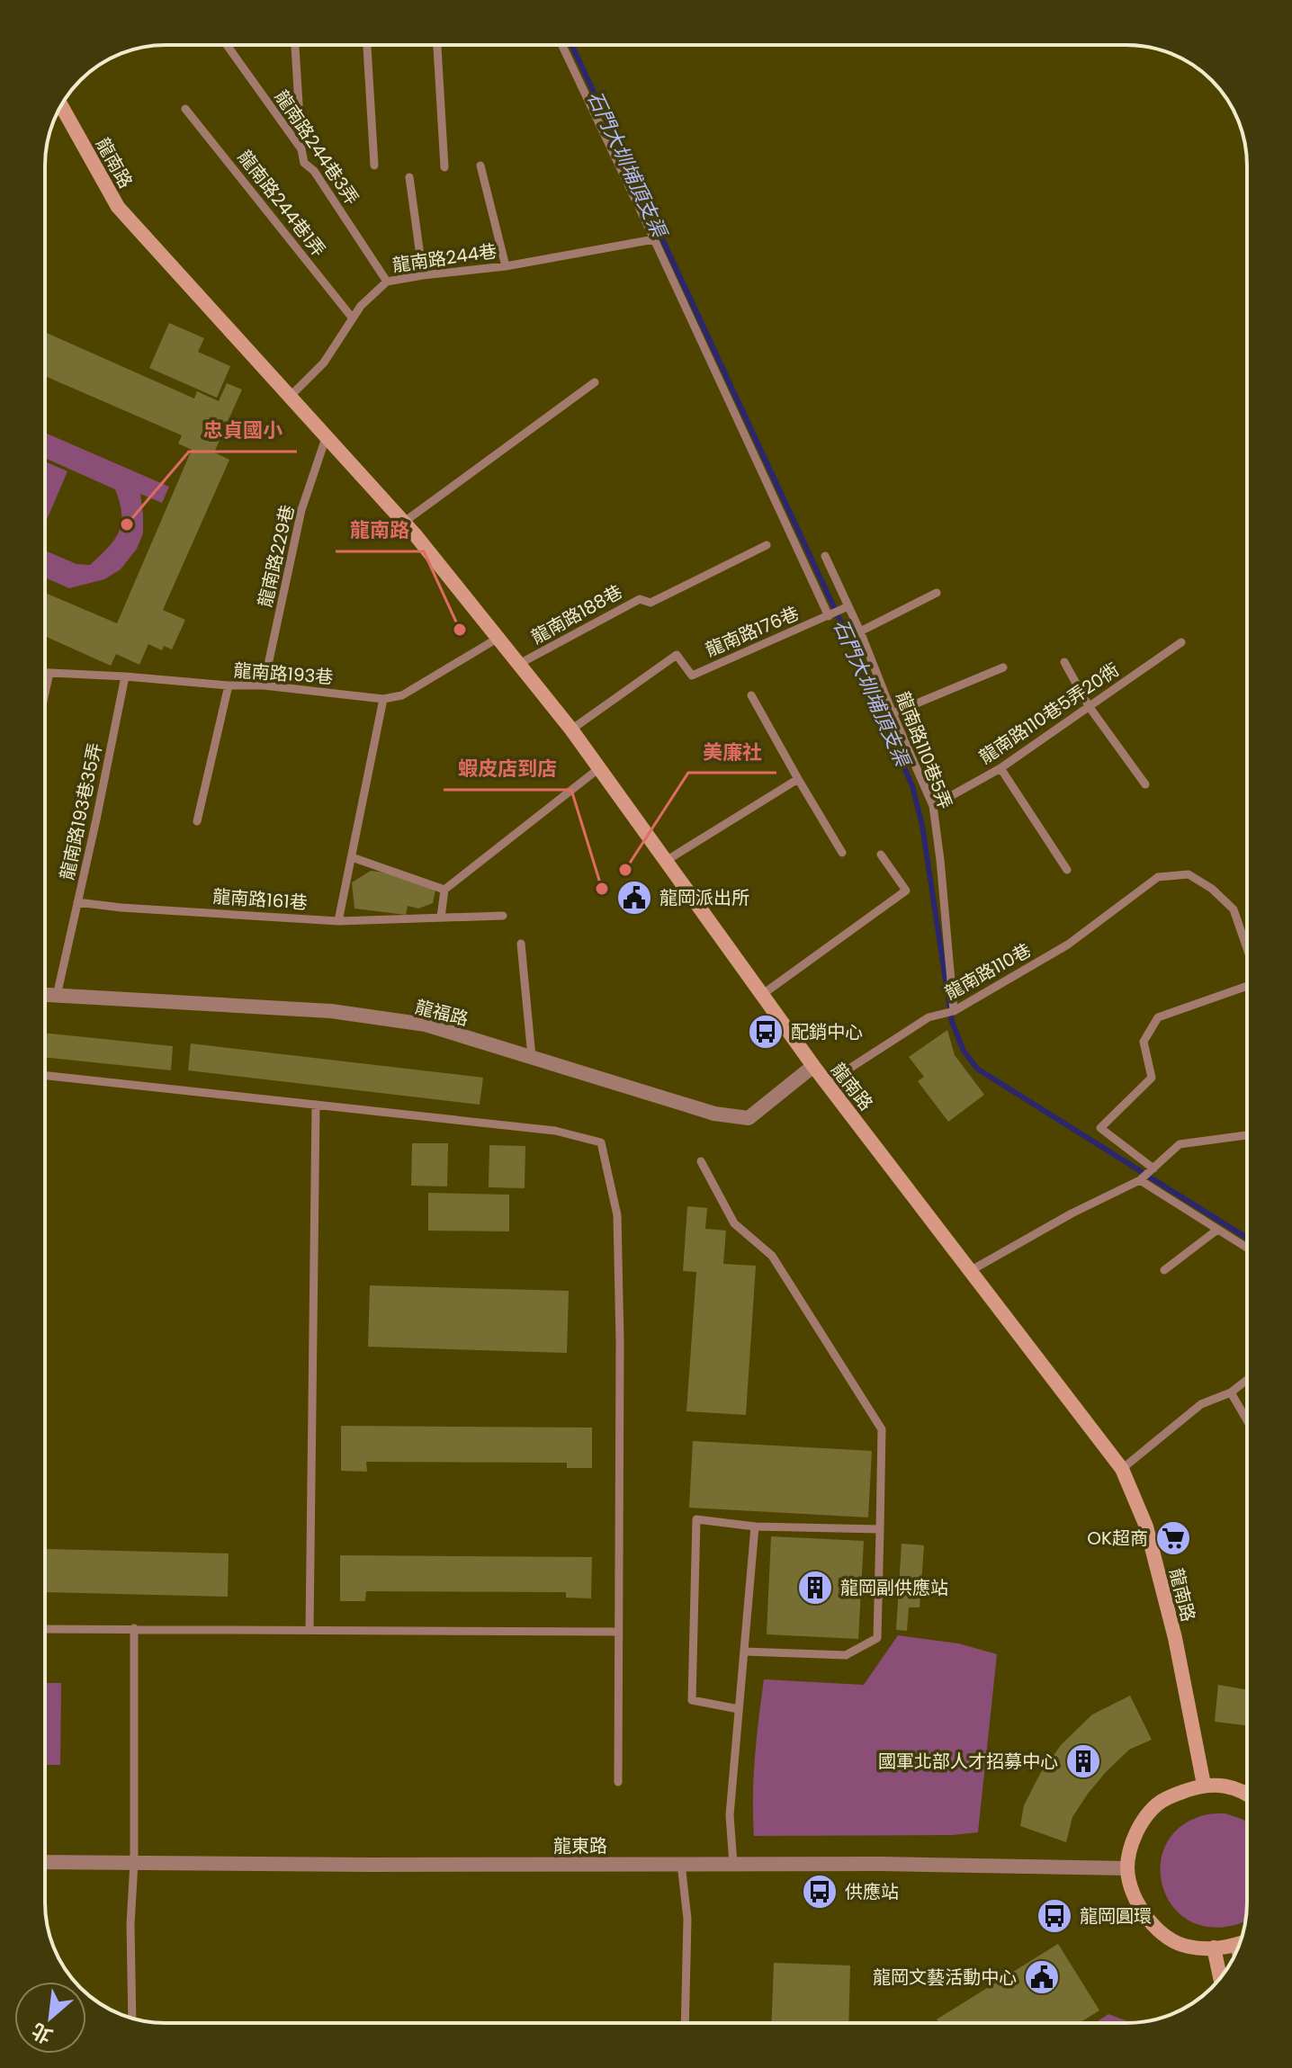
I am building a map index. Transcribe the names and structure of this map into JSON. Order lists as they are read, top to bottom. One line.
{"streets":{"main road":["龍南路"],"street":["龍福路","龍東路"],"lane":["龍南路244巷3弄","龍南路244巷1弄","龍南路244巷","龍南路229巷","龍南路188巷","龍南路176巷","龍南路193巷","龍南路110巷5弄20衖","龍南路110巷5弄","龍南路193巷35弄","龍南路161巷","龍南路110巷"]},"crossings":[["龍南路244巷3弄","龍南路244巷"],["龍南路","龍南路244巷"],["龍南路","龍南路229巷"],["龍南路","龍南路188巷"],["龍南路","龍南路176巷"],["龍南路","龍南路193巷"],["龍南路","龍南路110巷"],["龍南路","龍福路"],["龍南路244巷1弄","龍南路244巷"],["龍南路229巷","龍南路193巷"],["龍南路176巷","龍南路110巷5弄"],["龍南路193巷","龍南路193巷35弄"],["龍南路110巷5弄20衖","龍南路110巷5弄"],["龍南路110巷5弄","龍南路110巷"],["龍南路193巷35弄","龍南路161巷"],["龍南路193巷35弄","龍福路"]],"water":["石門大圳埔頂支渠"],"places":{"other":["忠貞國小","龍南路","美廉社","蝦皮店到店"],"public building":["龍岡派出所","龍岡文藝活動中心"],"bus stop":["配銷中心","供應站","龍岡圓環"],"supermarket":["OK超商"],"building":["龍岡副供應站","國軍北部人才招募中心"]},"north":"bottom left"}
